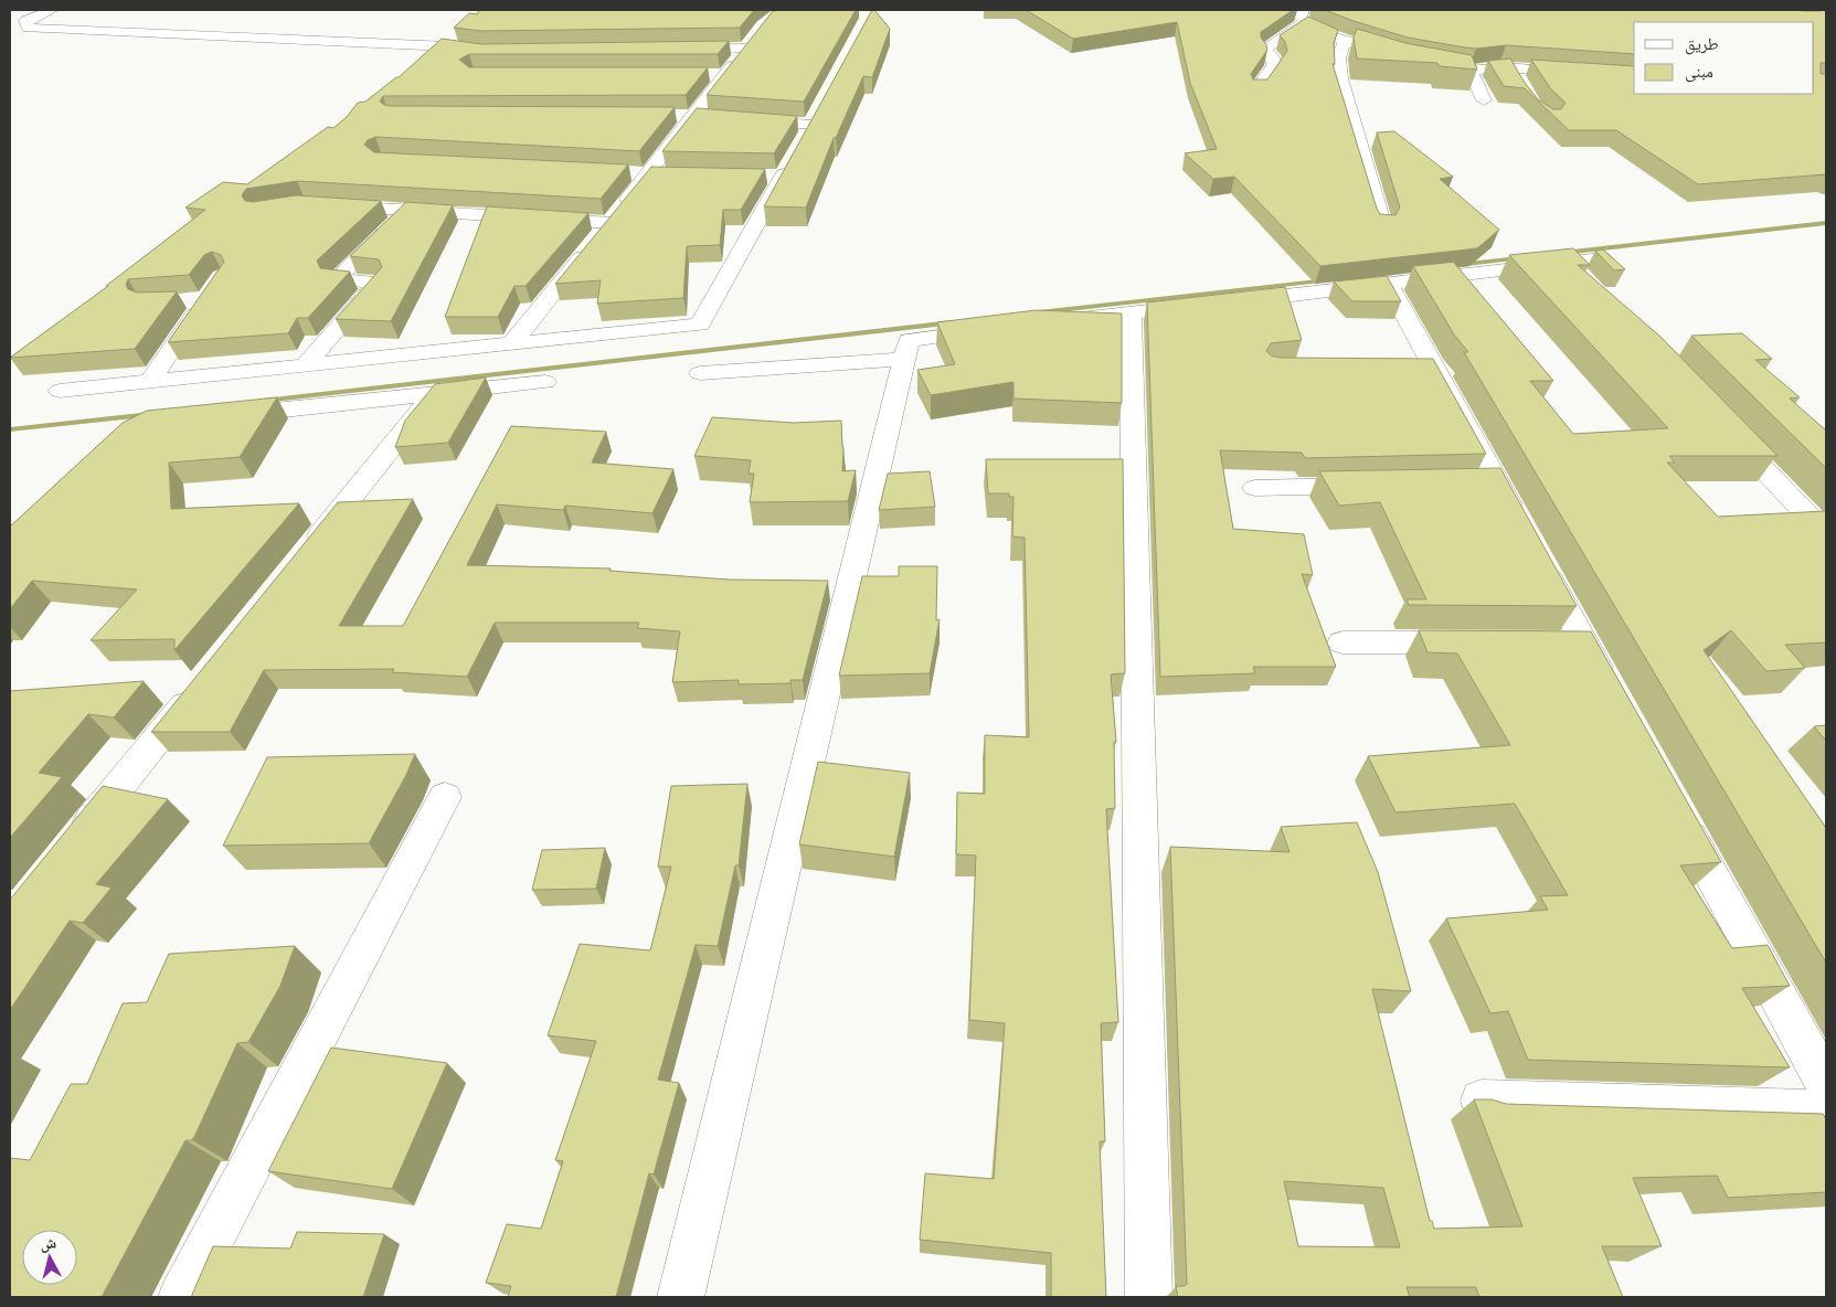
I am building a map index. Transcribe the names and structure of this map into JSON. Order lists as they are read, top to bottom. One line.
{"legend":["طريق","مبنى"],"north":"top"}
